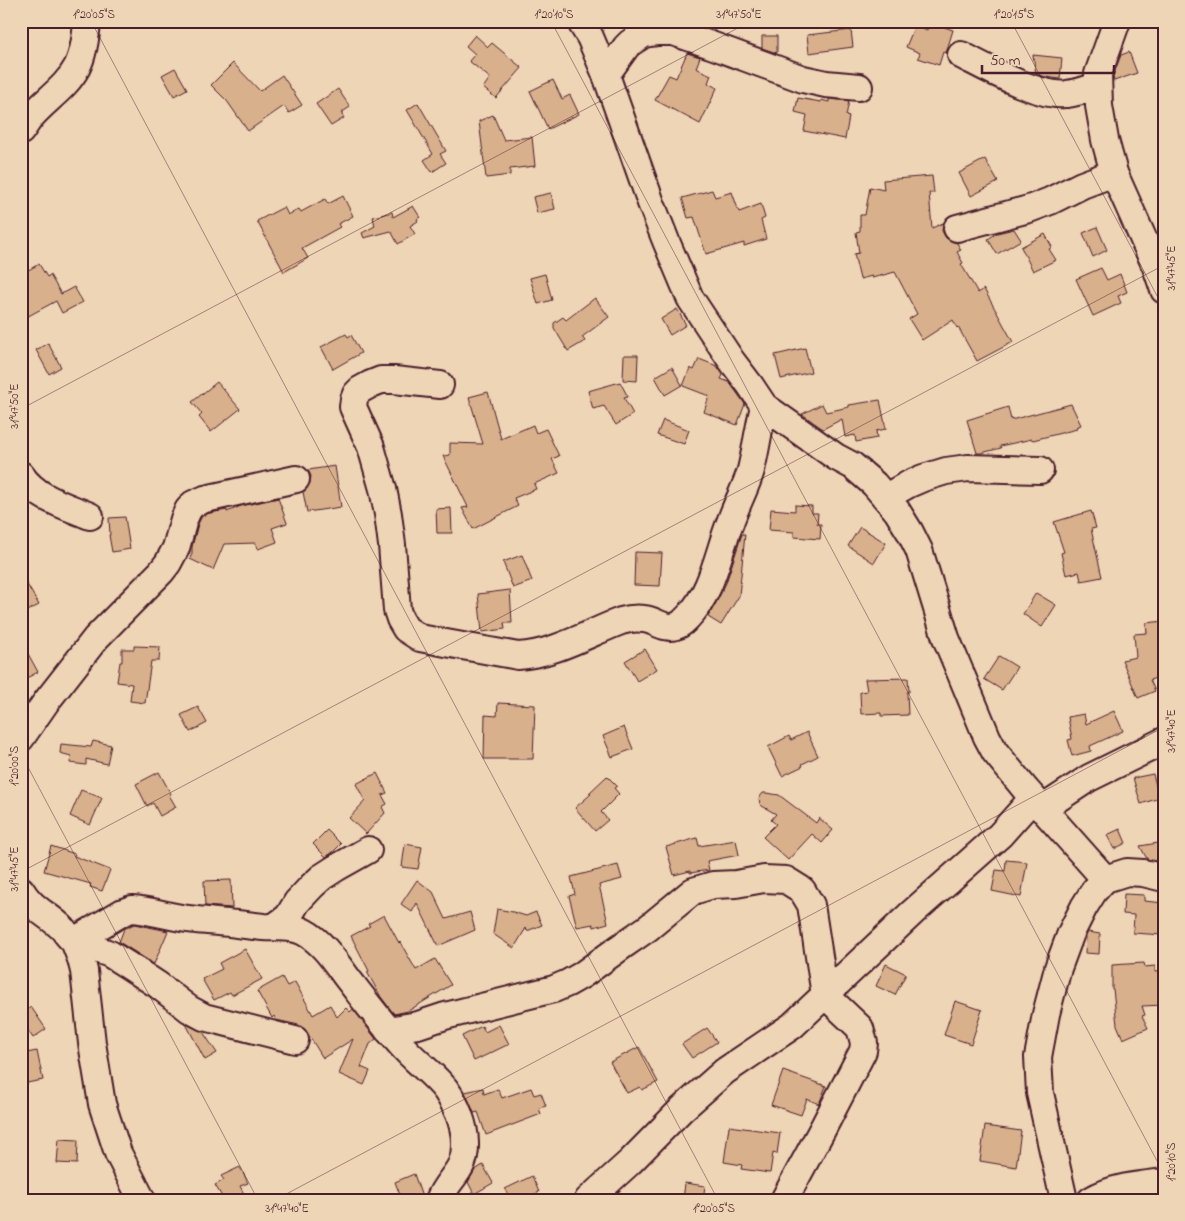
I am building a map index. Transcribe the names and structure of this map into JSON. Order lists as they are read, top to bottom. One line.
{"scale_bar":"50 m","coordinates":["1°20'05\"S","1°20'10\"S","31°47'50\"E","1°20'15\"S","31°47'45\"E","31°47'40\"E","1°20'00\"S"]}
